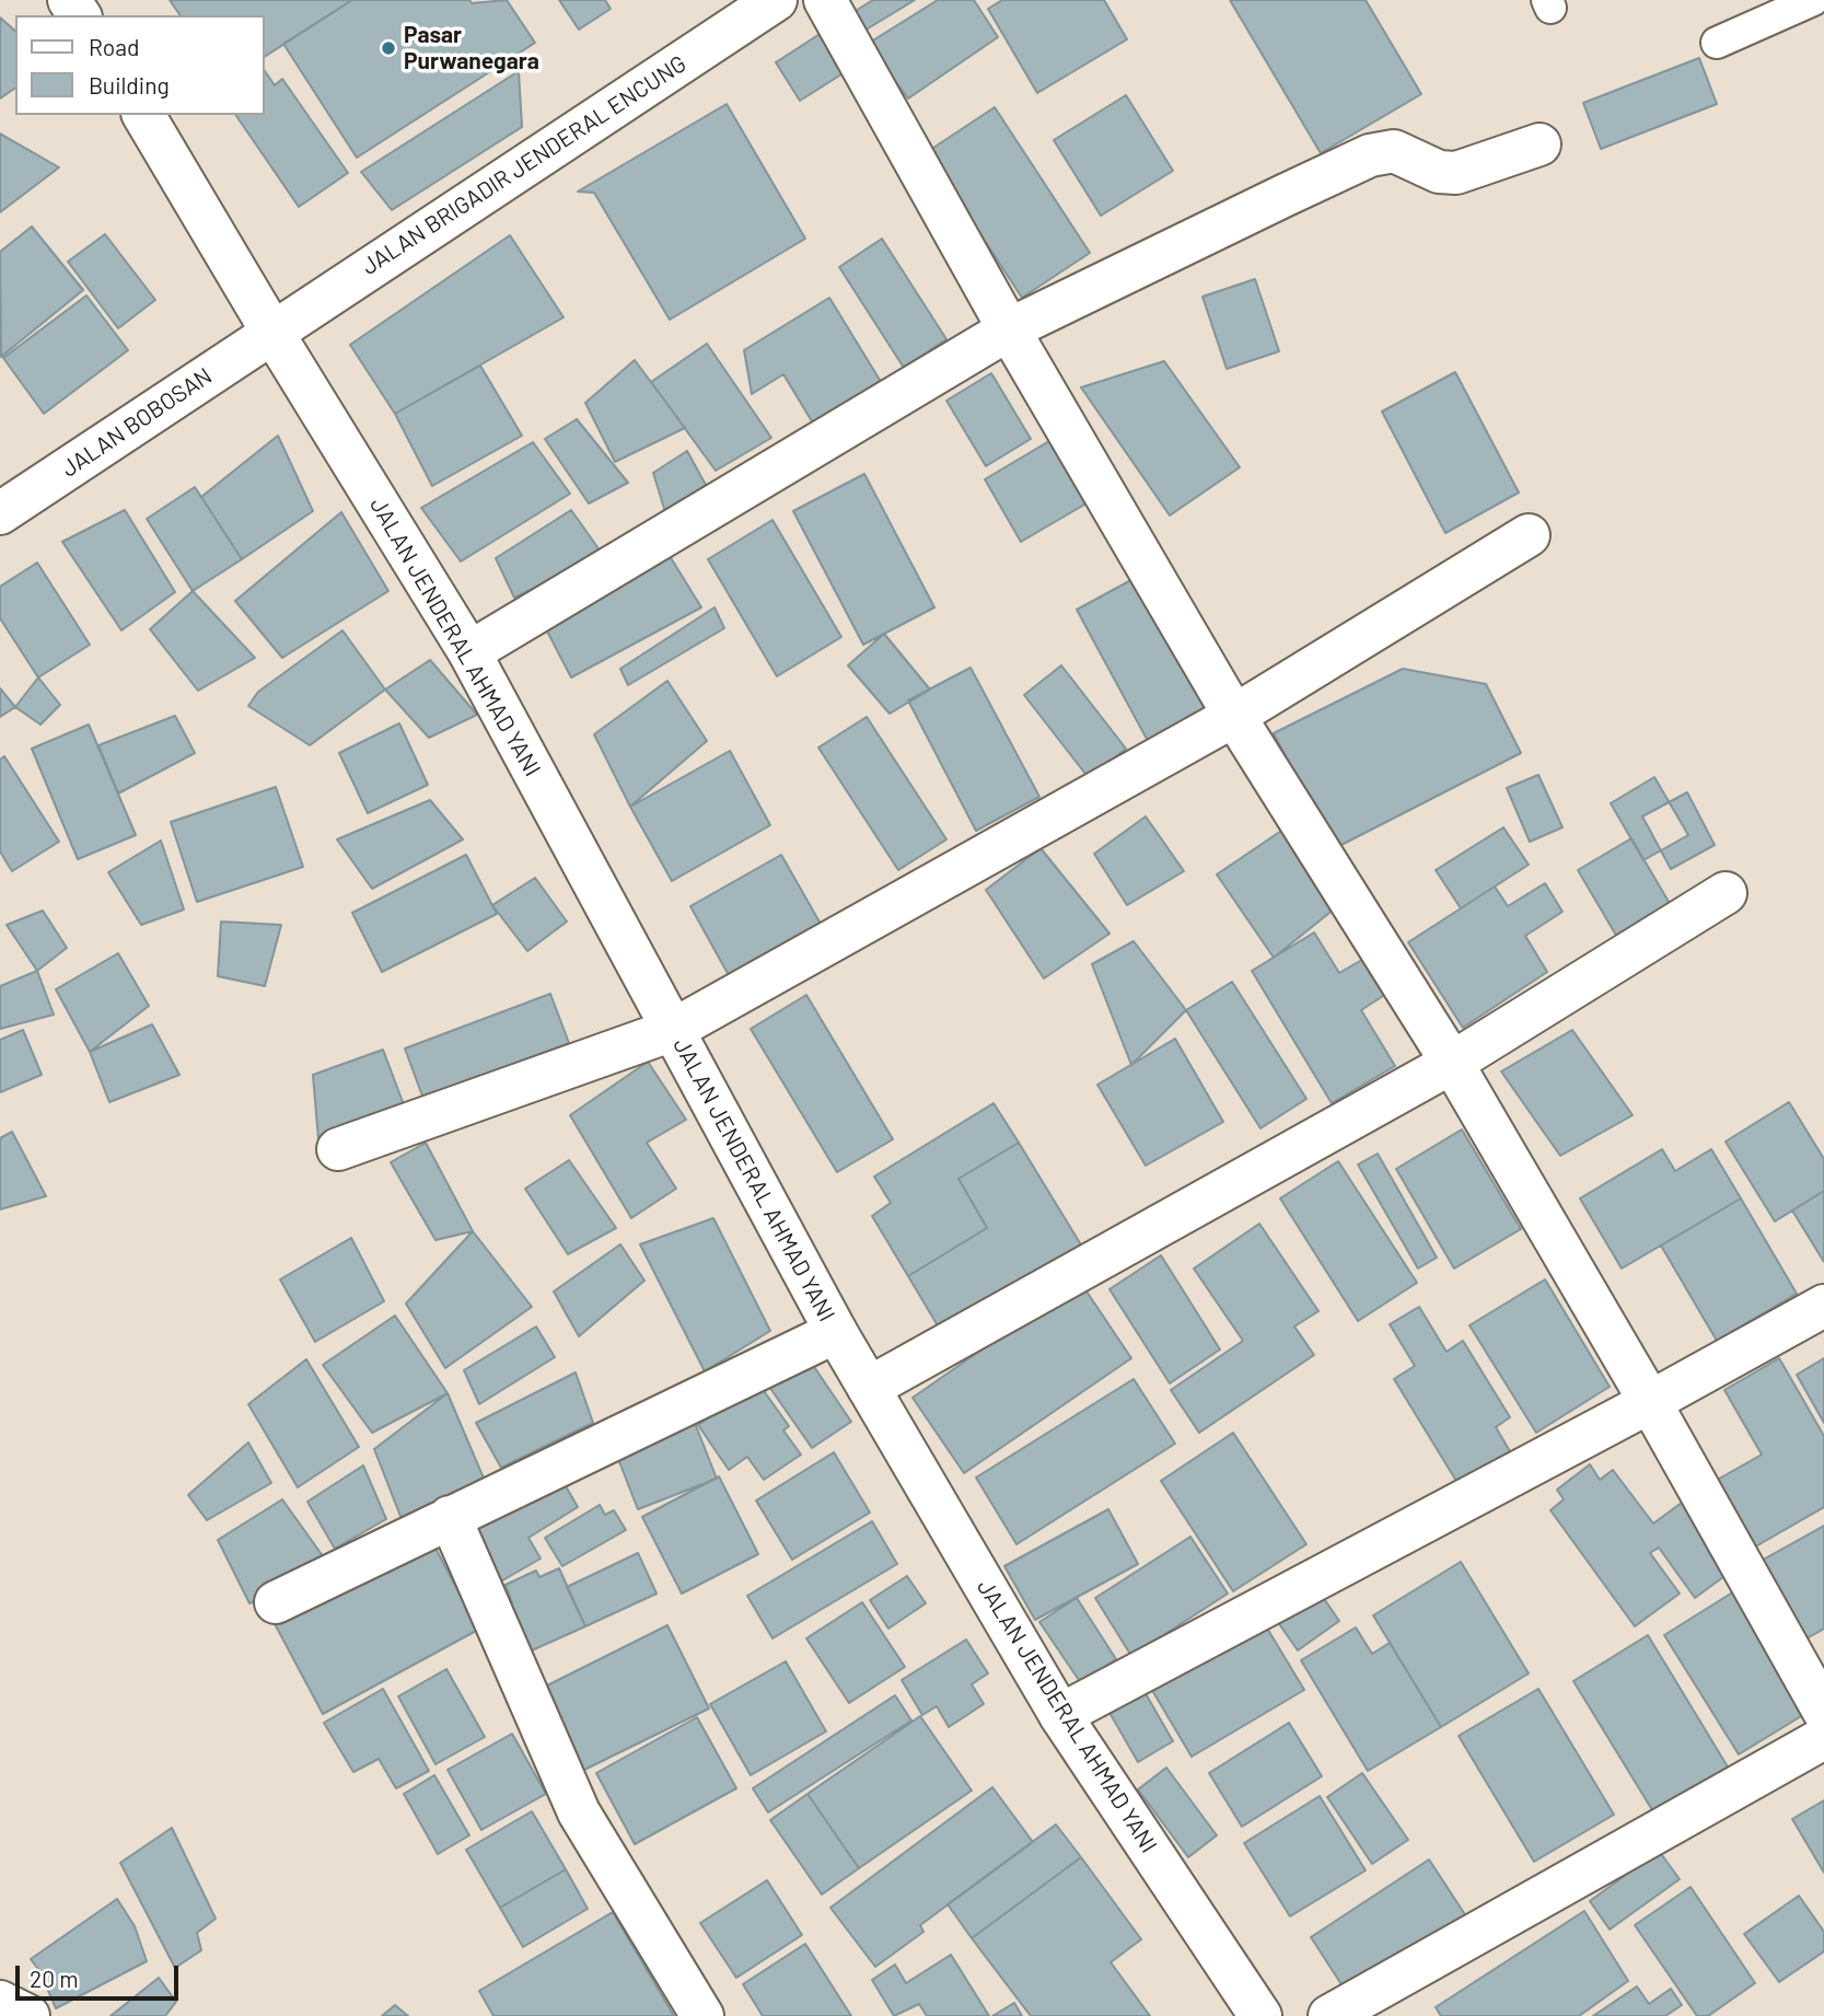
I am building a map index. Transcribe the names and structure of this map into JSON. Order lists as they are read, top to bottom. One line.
{"streets":{"street":["JALAN BRIGADIR JENDERAL ENCUNG","JALAN BOBOSAN","JALAN JENDERAL AHMAD YANI"]},"crossings":[["JALAN BRIGADIR JENDERAL ENCUNG","JALAN BOBOSAN"],["JALAN BRIGADIR JENDERAL ENCUNG","JALAN JENDERAL AHMAD YANI"],["JALAN BOBOSAN","JALAN JENDERAL AHMAD YANI"]],"places":["Pasar Purwanegara"],"legend":["Road","Building"],"scale_bar":"20 m"}
